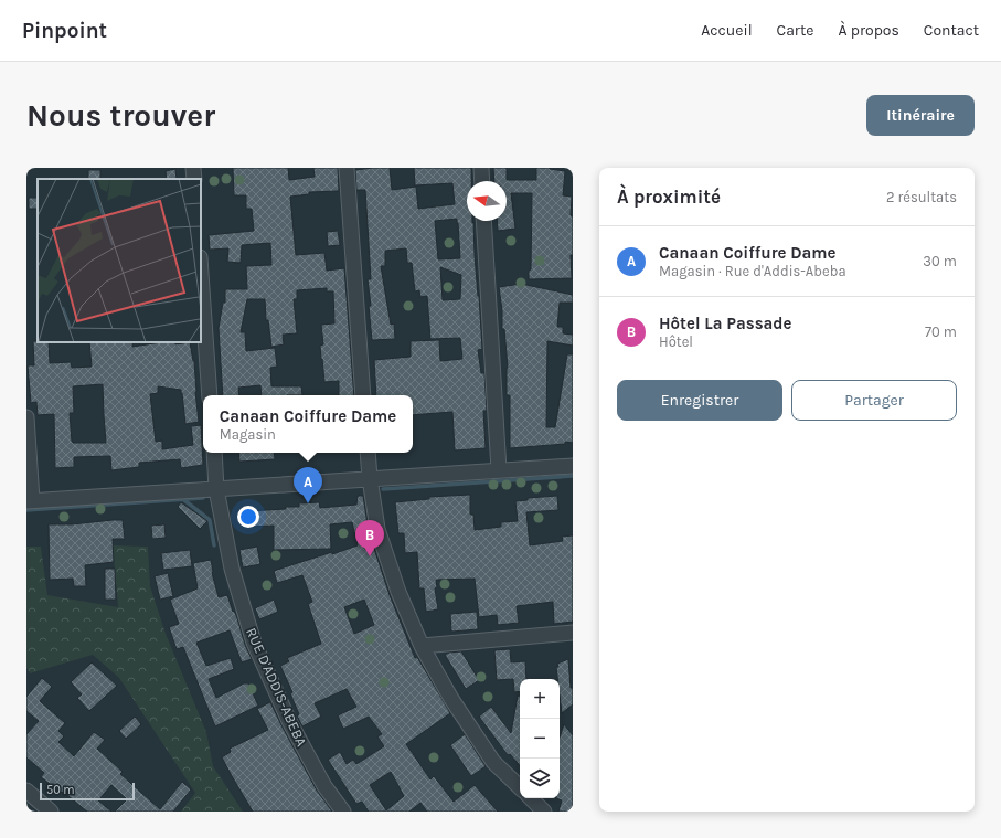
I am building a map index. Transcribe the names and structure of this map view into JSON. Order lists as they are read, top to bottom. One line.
{"streets":{"street":["RUE D'ADDIS-ABEBA"]},"scale_bar":"50 m","north":"left","page":{"header":"Pinpoint","nav":["Accueil","Carte","À propos","Contact"],"buttons":["Itinéraire",["Enregistrer","Partager"]],"title":"Nous trouver","heading":["À proximité","2 résultats"],"list":[{"mark":"A","name":"Canaan Coiffure Dame","note":"Magasin · Rue d'Addis-Abeba","value":"30 m"},{"mark":"B","name":"Hôtel La Passade","note":"Hôtel","value":"70 m"}],"popup":["Canaan Coiffure Dame","Magasin"],"pins":["A","B"],"map_buttons":["+","−"],"scale":"50 m"}}
